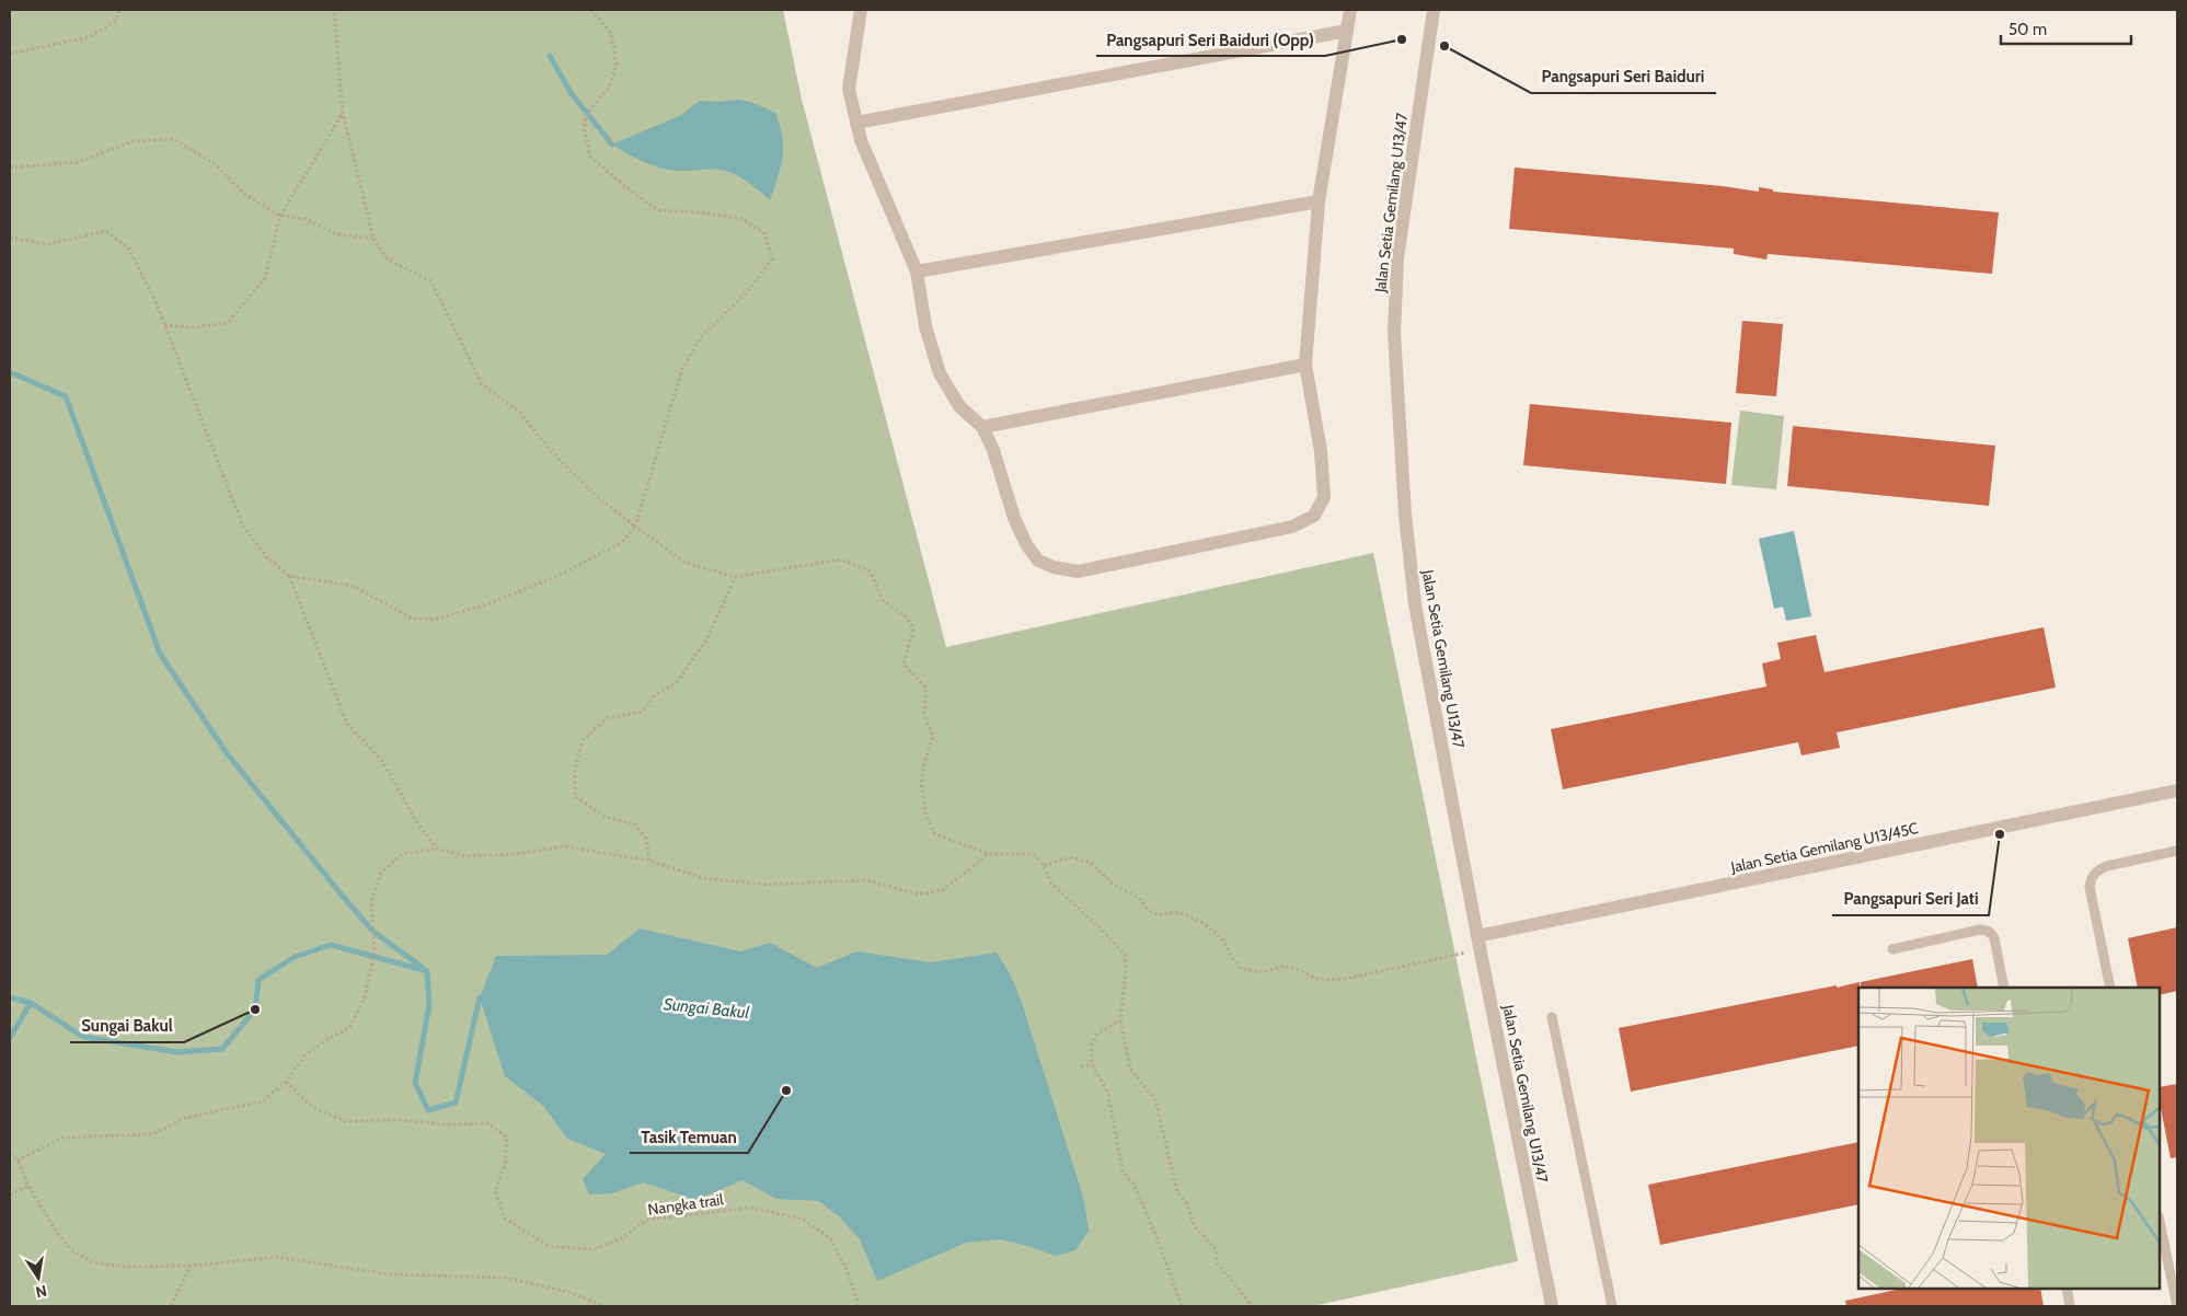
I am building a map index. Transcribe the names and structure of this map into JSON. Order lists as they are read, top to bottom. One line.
{"streets":{"street":["Jalan Setia Gemilang U13/47","Jalan Setia Gemilang U13/45C"],"path":["Nangka trail"]},"crossings":[["Jalan Setia Gemilang U13/47","Jalan Setia Gemilang U13/45C"]],"water":["Sungai Bakul"],"places":["Pangsapuri Seri Baiduri (Opp)","Pangsapuri Seri Baiduri","Pangsapuri Seri Jati","Sungai Bakul","Tasik Temuan"],"scale_bar":"50 m","north":"bottom"}
